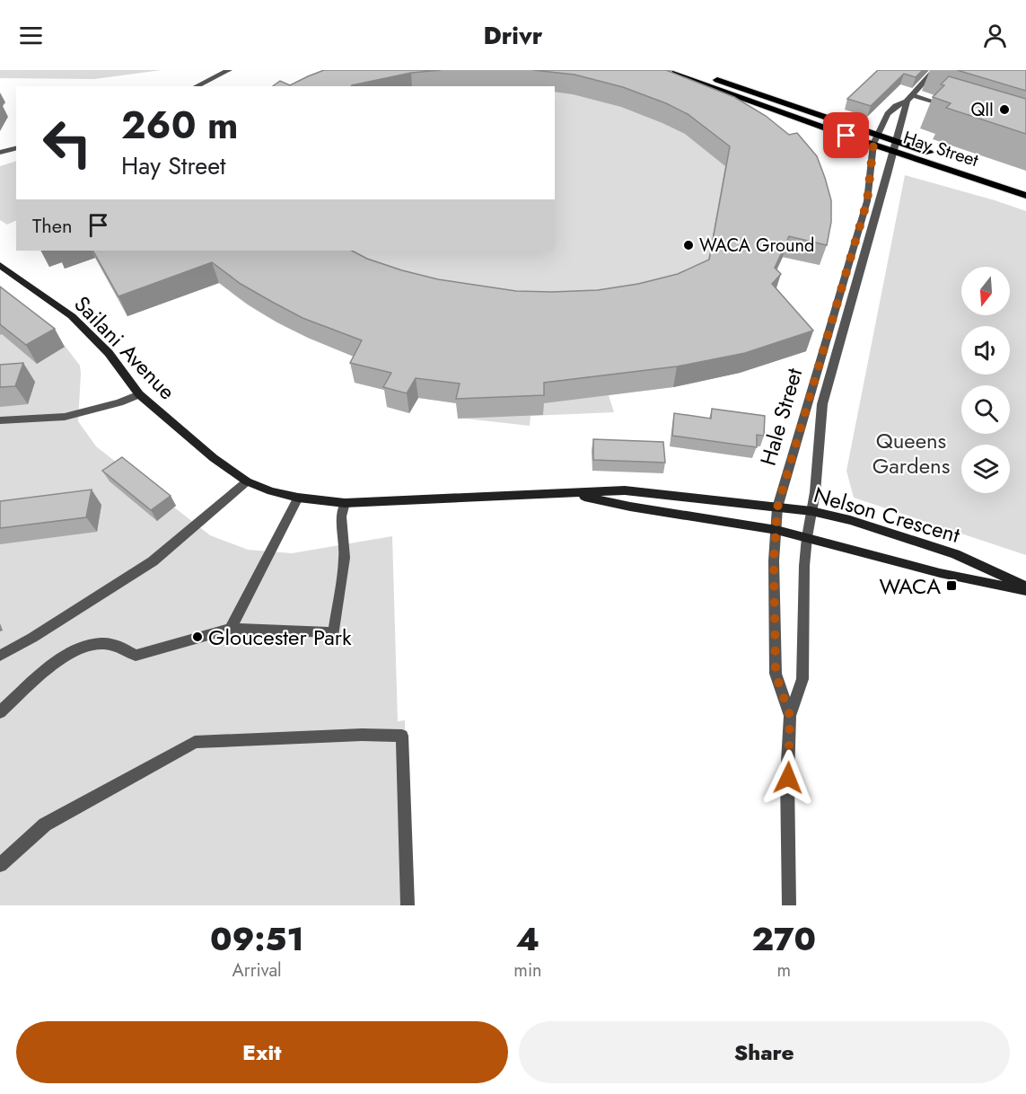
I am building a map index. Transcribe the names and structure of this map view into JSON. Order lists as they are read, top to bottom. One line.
{"streets":{"main road":["Hay Street"],"street":["Sailani Avenue","Hale Street","Nelson Crescent"]},"crossings":[["Hay Street","Hale Street"],["Sailani Avenue","Nelson Crescent"],["Hale Street","Nelson Crescent"]],"parks":["Queens Gardens"],"places":{"other":["QII","WACA Ground","Gloucester Park"],"transit":["WACA"]},"north":"bottom","page":{"header":"Drivr","turn":["260 m","Hay Street"],"then":"Then","eta":["09:51","Arrival","4","min","270","m"],"buttons":["Exit","Share"]}}
